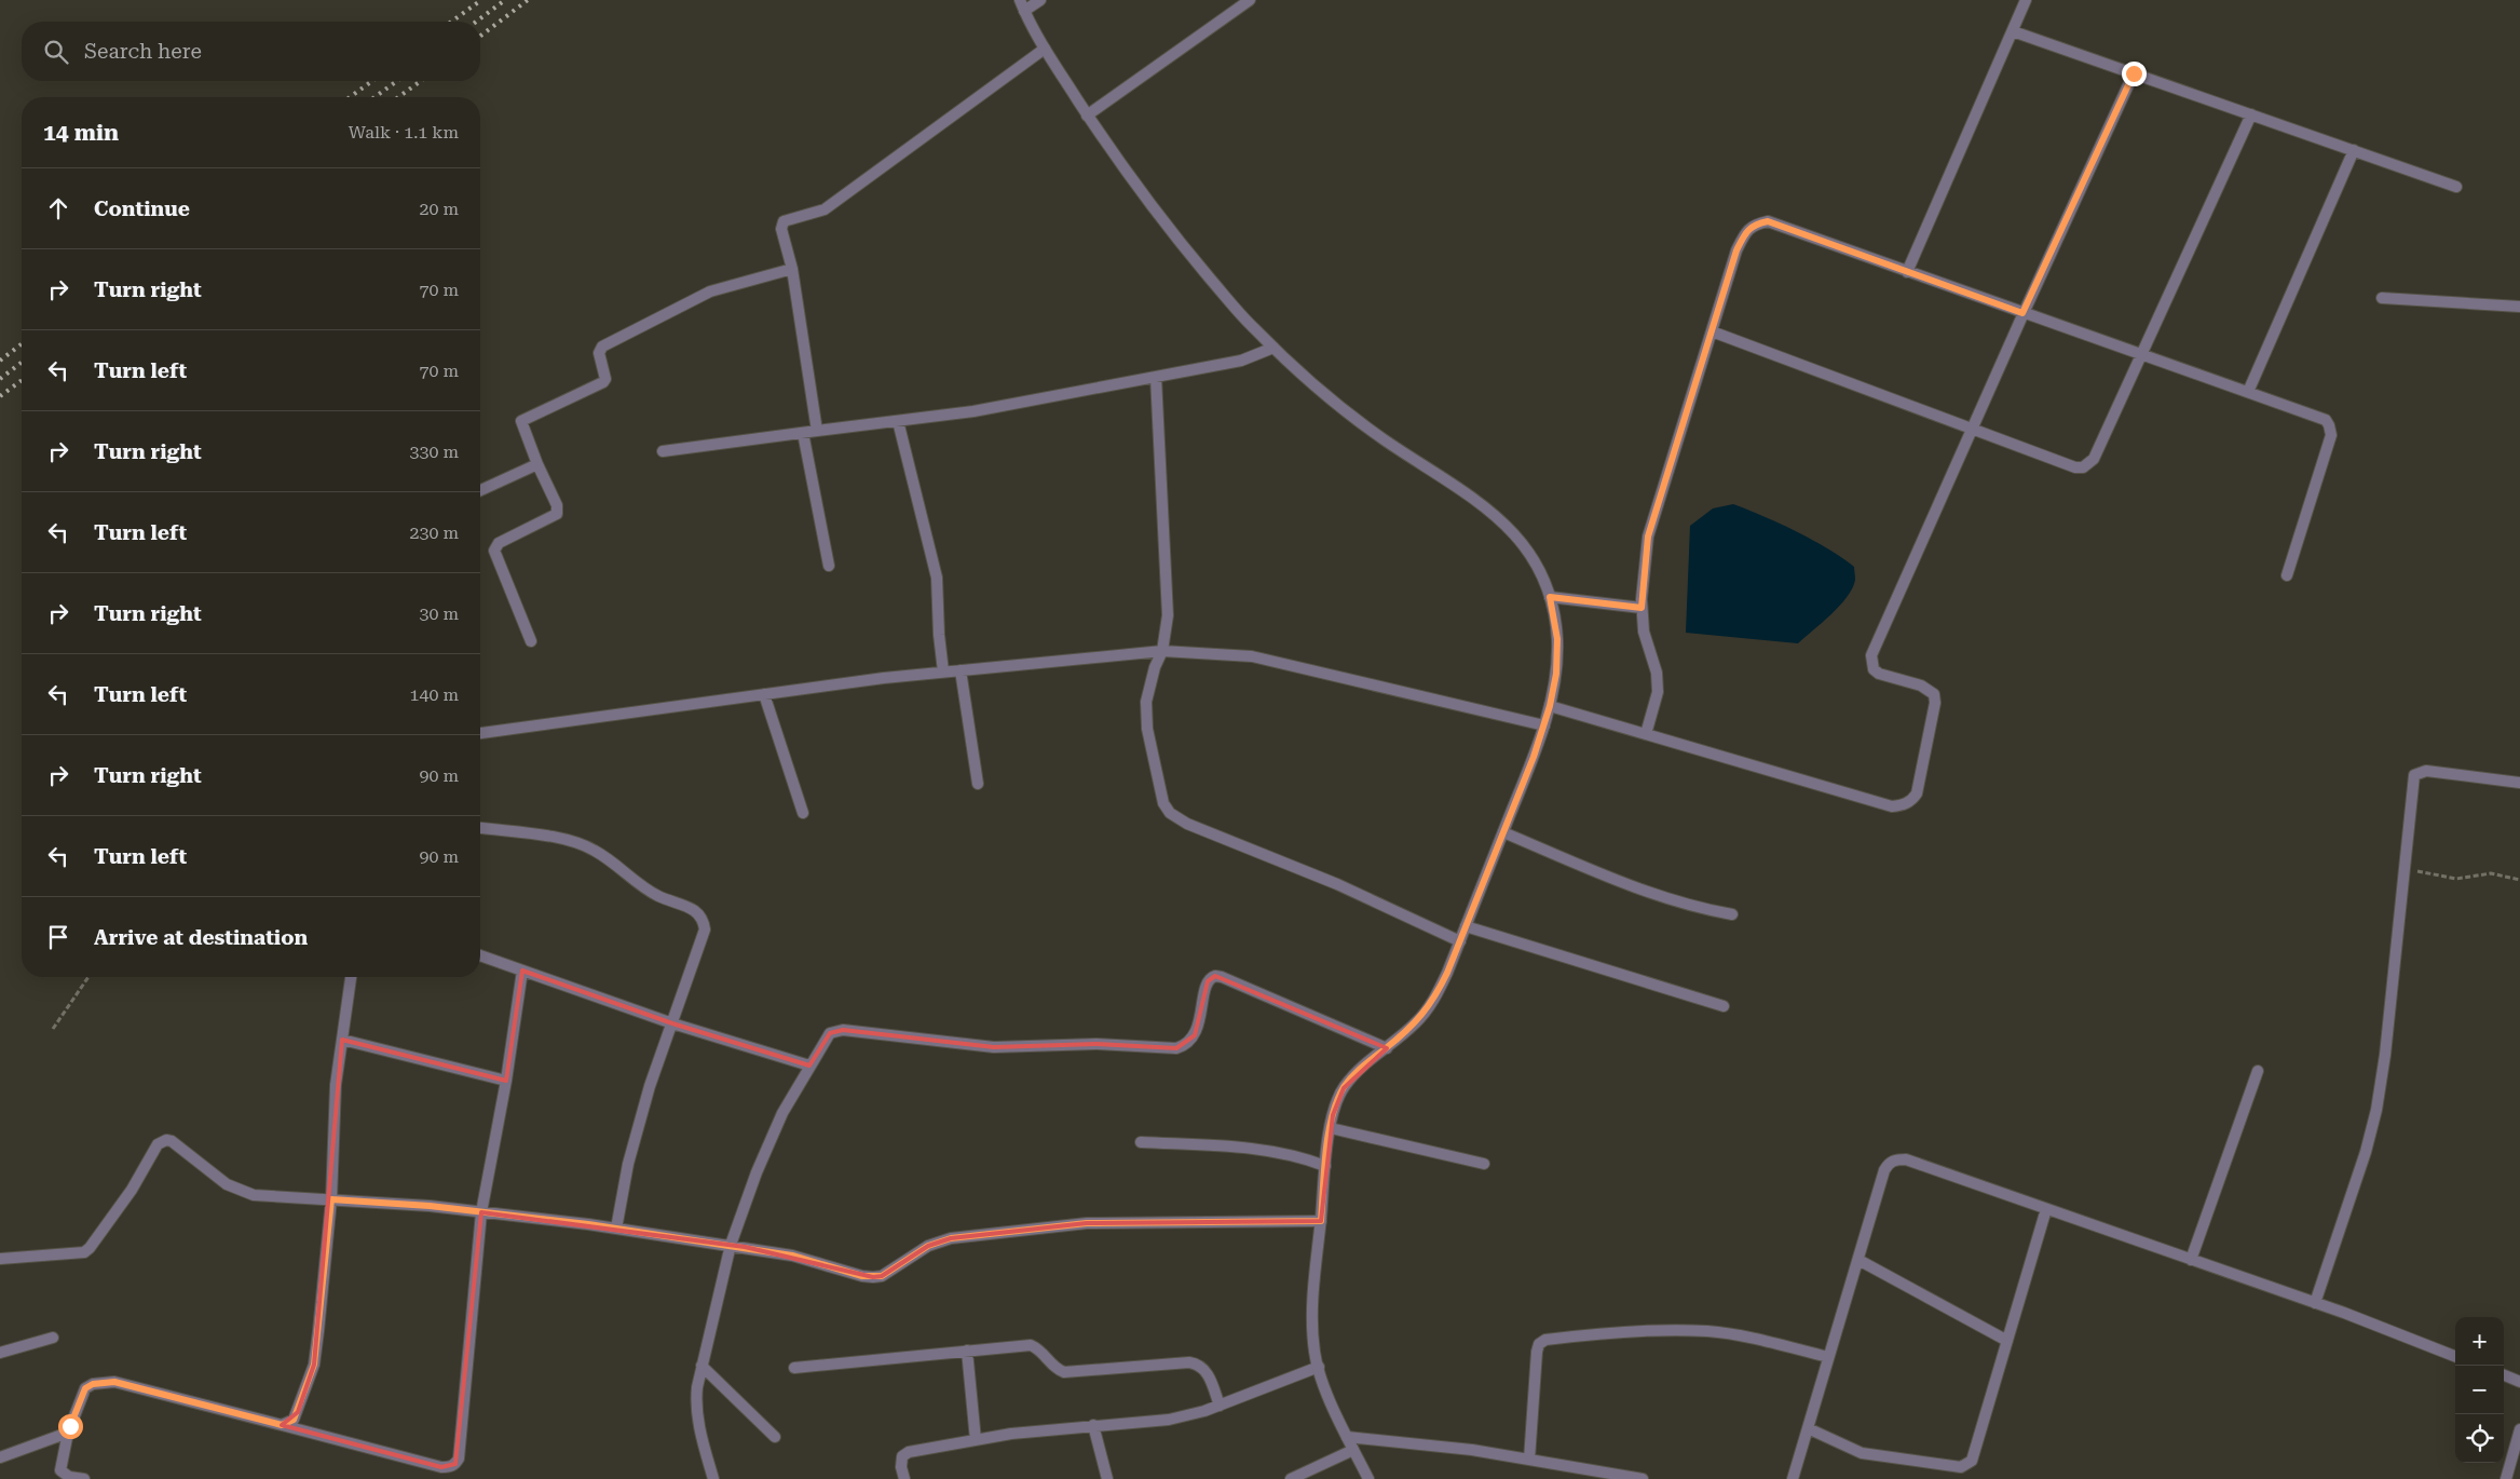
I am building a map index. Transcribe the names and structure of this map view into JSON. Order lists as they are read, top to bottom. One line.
{"page":{"search":"Search here","heading":["14 min","Walk · 1.1 km"],"list":[["Continue","20 m"],["Turn right","70 m"],["Turn left","70 m"],["Turn right","330 m"],["Turn left","230 m"],["Turn right","30 m"],["Turn left","140 m"],["Turn right","90 m"],["Turn left","90 m"],"Arrive at destination"],"map_buttons":["+","−"]}}
